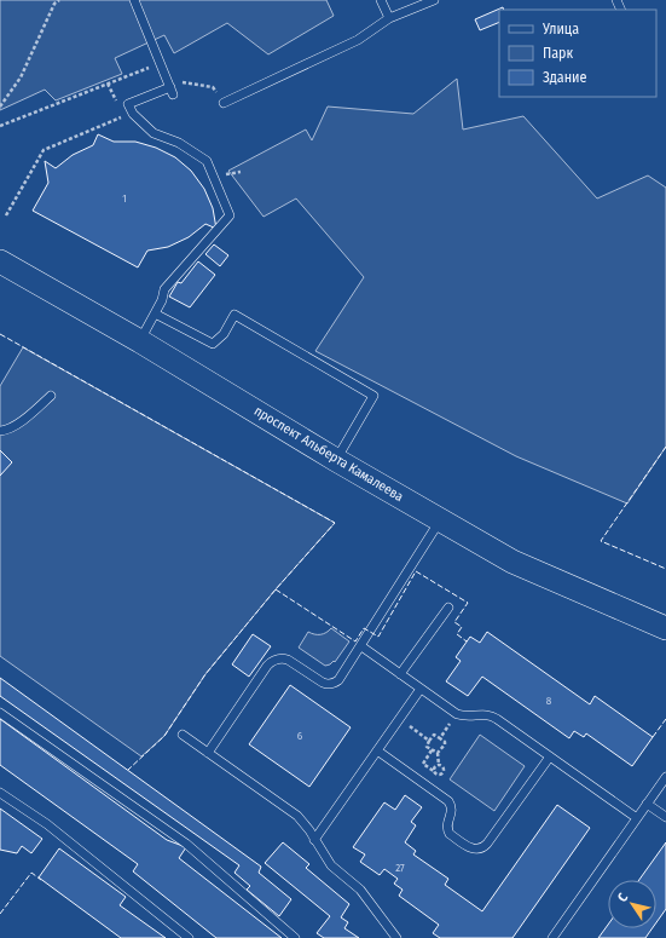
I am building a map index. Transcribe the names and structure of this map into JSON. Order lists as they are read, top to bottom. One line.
{"streets":{"main road":["проспект Альберта Камалеева"]},"house_numbers":["1","8","6","27"],"legend":["Улица","Парк","Здание"],"north":"top left"}
